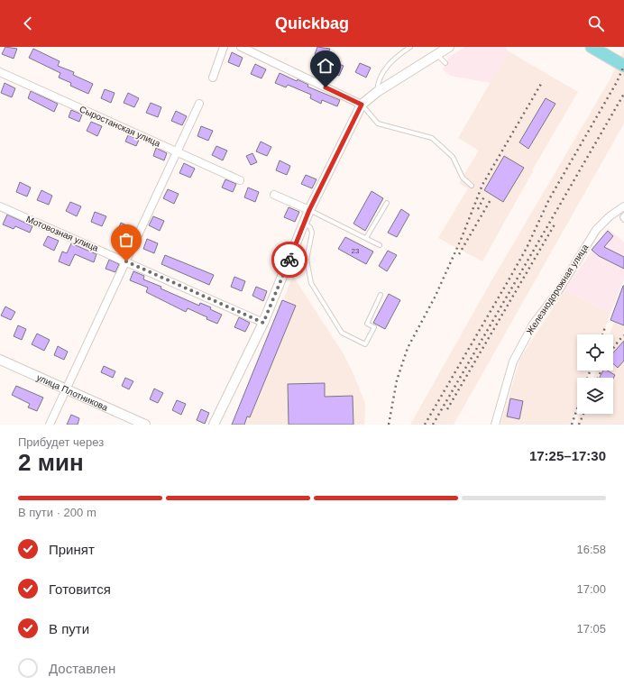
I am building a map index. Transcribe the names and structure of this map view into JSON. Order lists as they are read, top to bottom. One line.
{"streets":{"street":["Сыростанская улица","Мотовозная улица","Железнодорожная улица","улица Плотникова"]},"house_numbers":["23"],"page":{"header":"Quickbag","heading":["2 мин","Прибудет через","17:25–17:30"],"bar":"В пути · 200 m","list":[["Принят","16:58"],["Готовится","17:00"],["В пути","17:05"],"Доставлен"]}}
